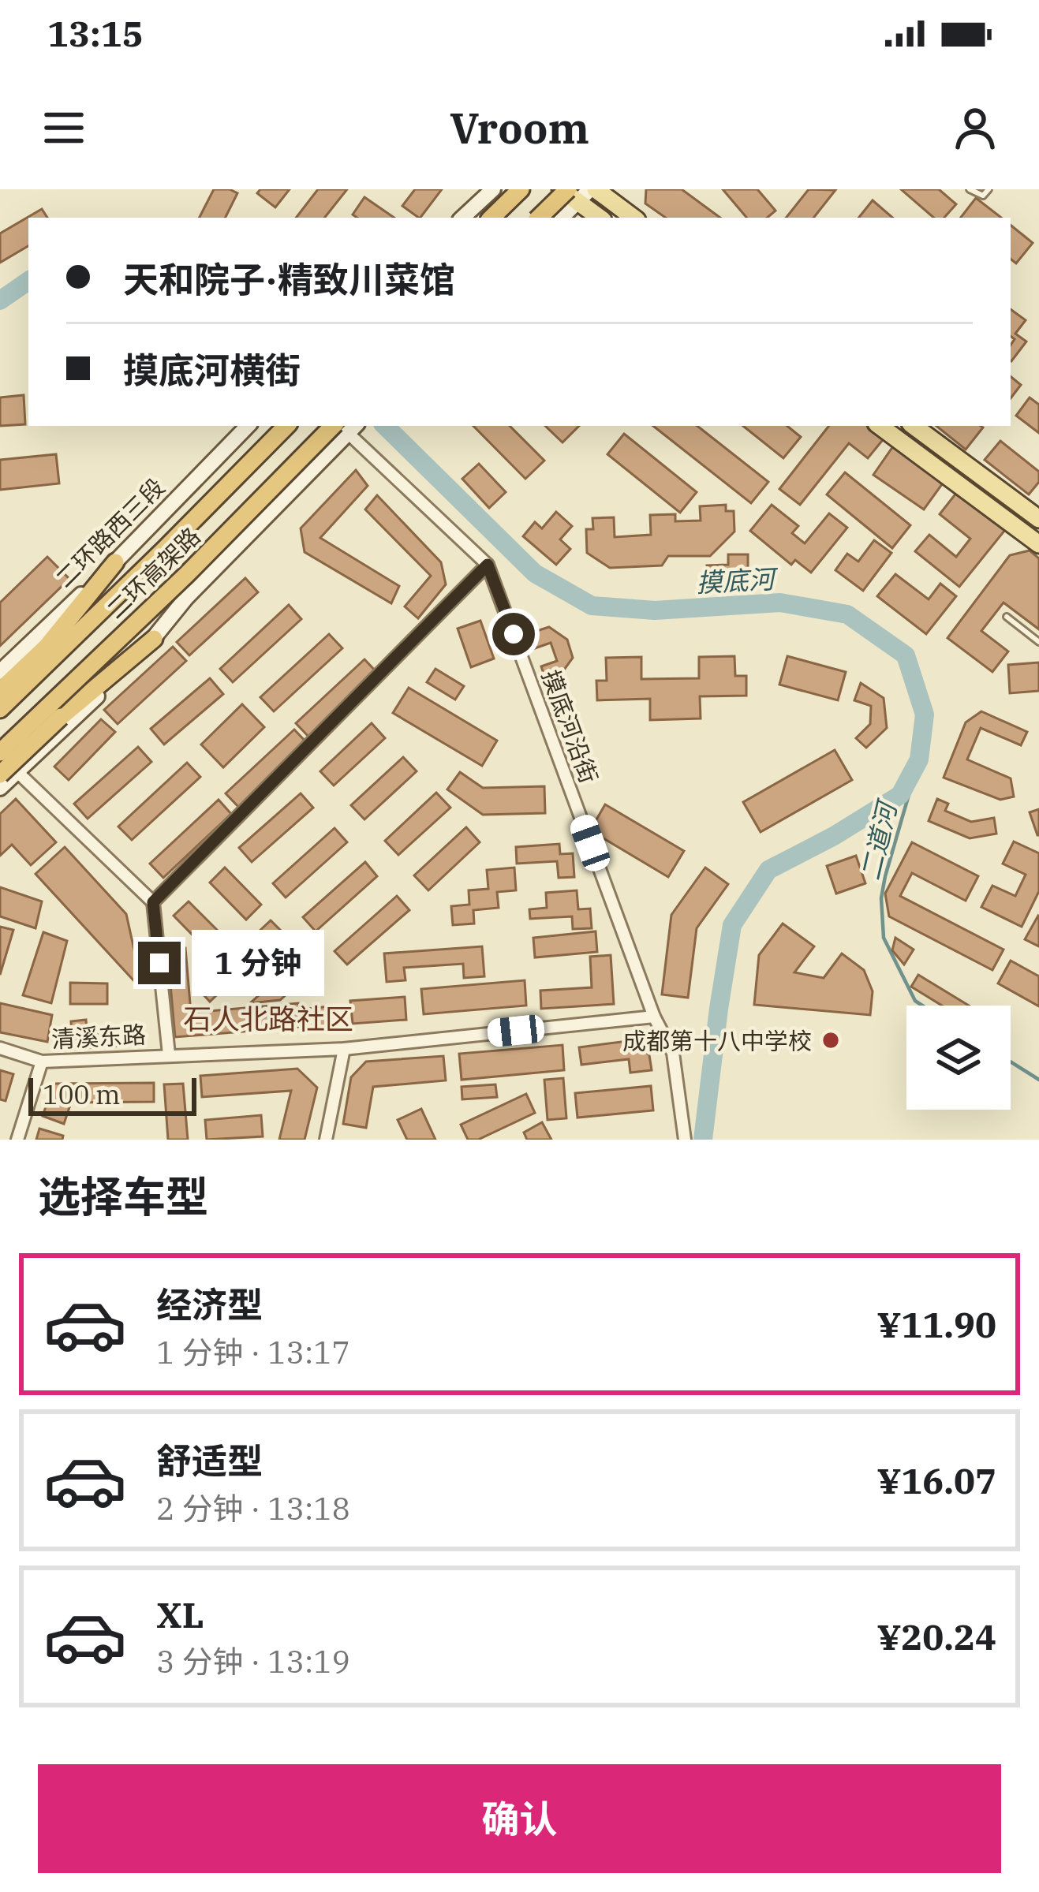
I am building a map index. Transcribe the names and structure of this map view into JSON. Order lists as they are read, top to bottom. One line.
{"streets":{"highway":["二环高架路"],"main road":["二环路西三段"],"street":["摸底河沿街","清溪东路"]},"crossings":[["二环高架路","摸底河沿街"],["摸底河沿街","清溪东路"]],"districts":["石人北路社区"],"water":["摸底河","二道河"],"places":["成都第十八中学校"],"scale_bar":"100 m","page":{"status":"13:15","header":"Vroom","banner":["天和院子·精致川菜馆","摸底河横街"],"bubble":"1 分钟","scale":"100 m","heading":"选择车型","list":[{"name":"经济型","note":"1 分钟 · 13:17","value":"¥11.90"},{"name":"舒适型","note":"2 分钟 · 13:18","value":"¥16.07"},{"name":"XL","note":"3 分钟 · 13:19","value":"¥20.24"}],"buttons":"确认"}}
